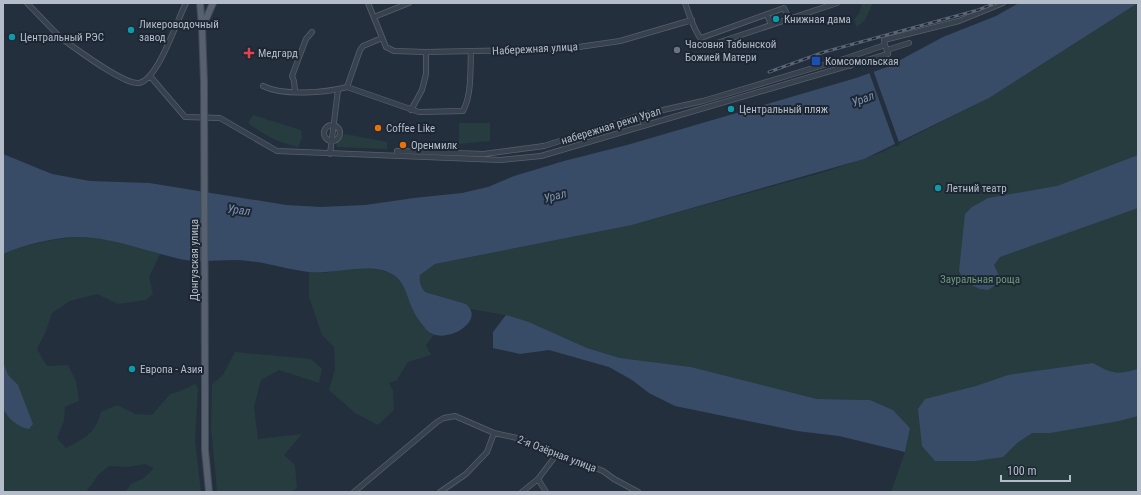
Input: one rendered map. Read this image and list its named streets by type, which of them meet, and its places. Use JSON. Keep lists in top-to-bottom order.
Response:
{
  "streets": {
    "main road": ["Донгузская улица"],
    "street": ["Набережная улица", "набережная реки Урал", "2-я Озёрная улица"]
  },
  "water": ["Урал"],
  "parks": ["Зауральная роща"],
  "places": {
    "other": [
      "Книжная дама",
      "Ликероводочный завод",
      "Центральный РЭС",
      "Часовня Табынской Божией Матери",
      "Центральный пляж",
      "Coffee Like",
      "Оренмилк",
      "Летний театр",
      "Европа - Азия"
    ],
    "health": ["Медгард"],
    "transit": ["Комсомольская"]
  },
  "scale_bar": "100 m"
}
